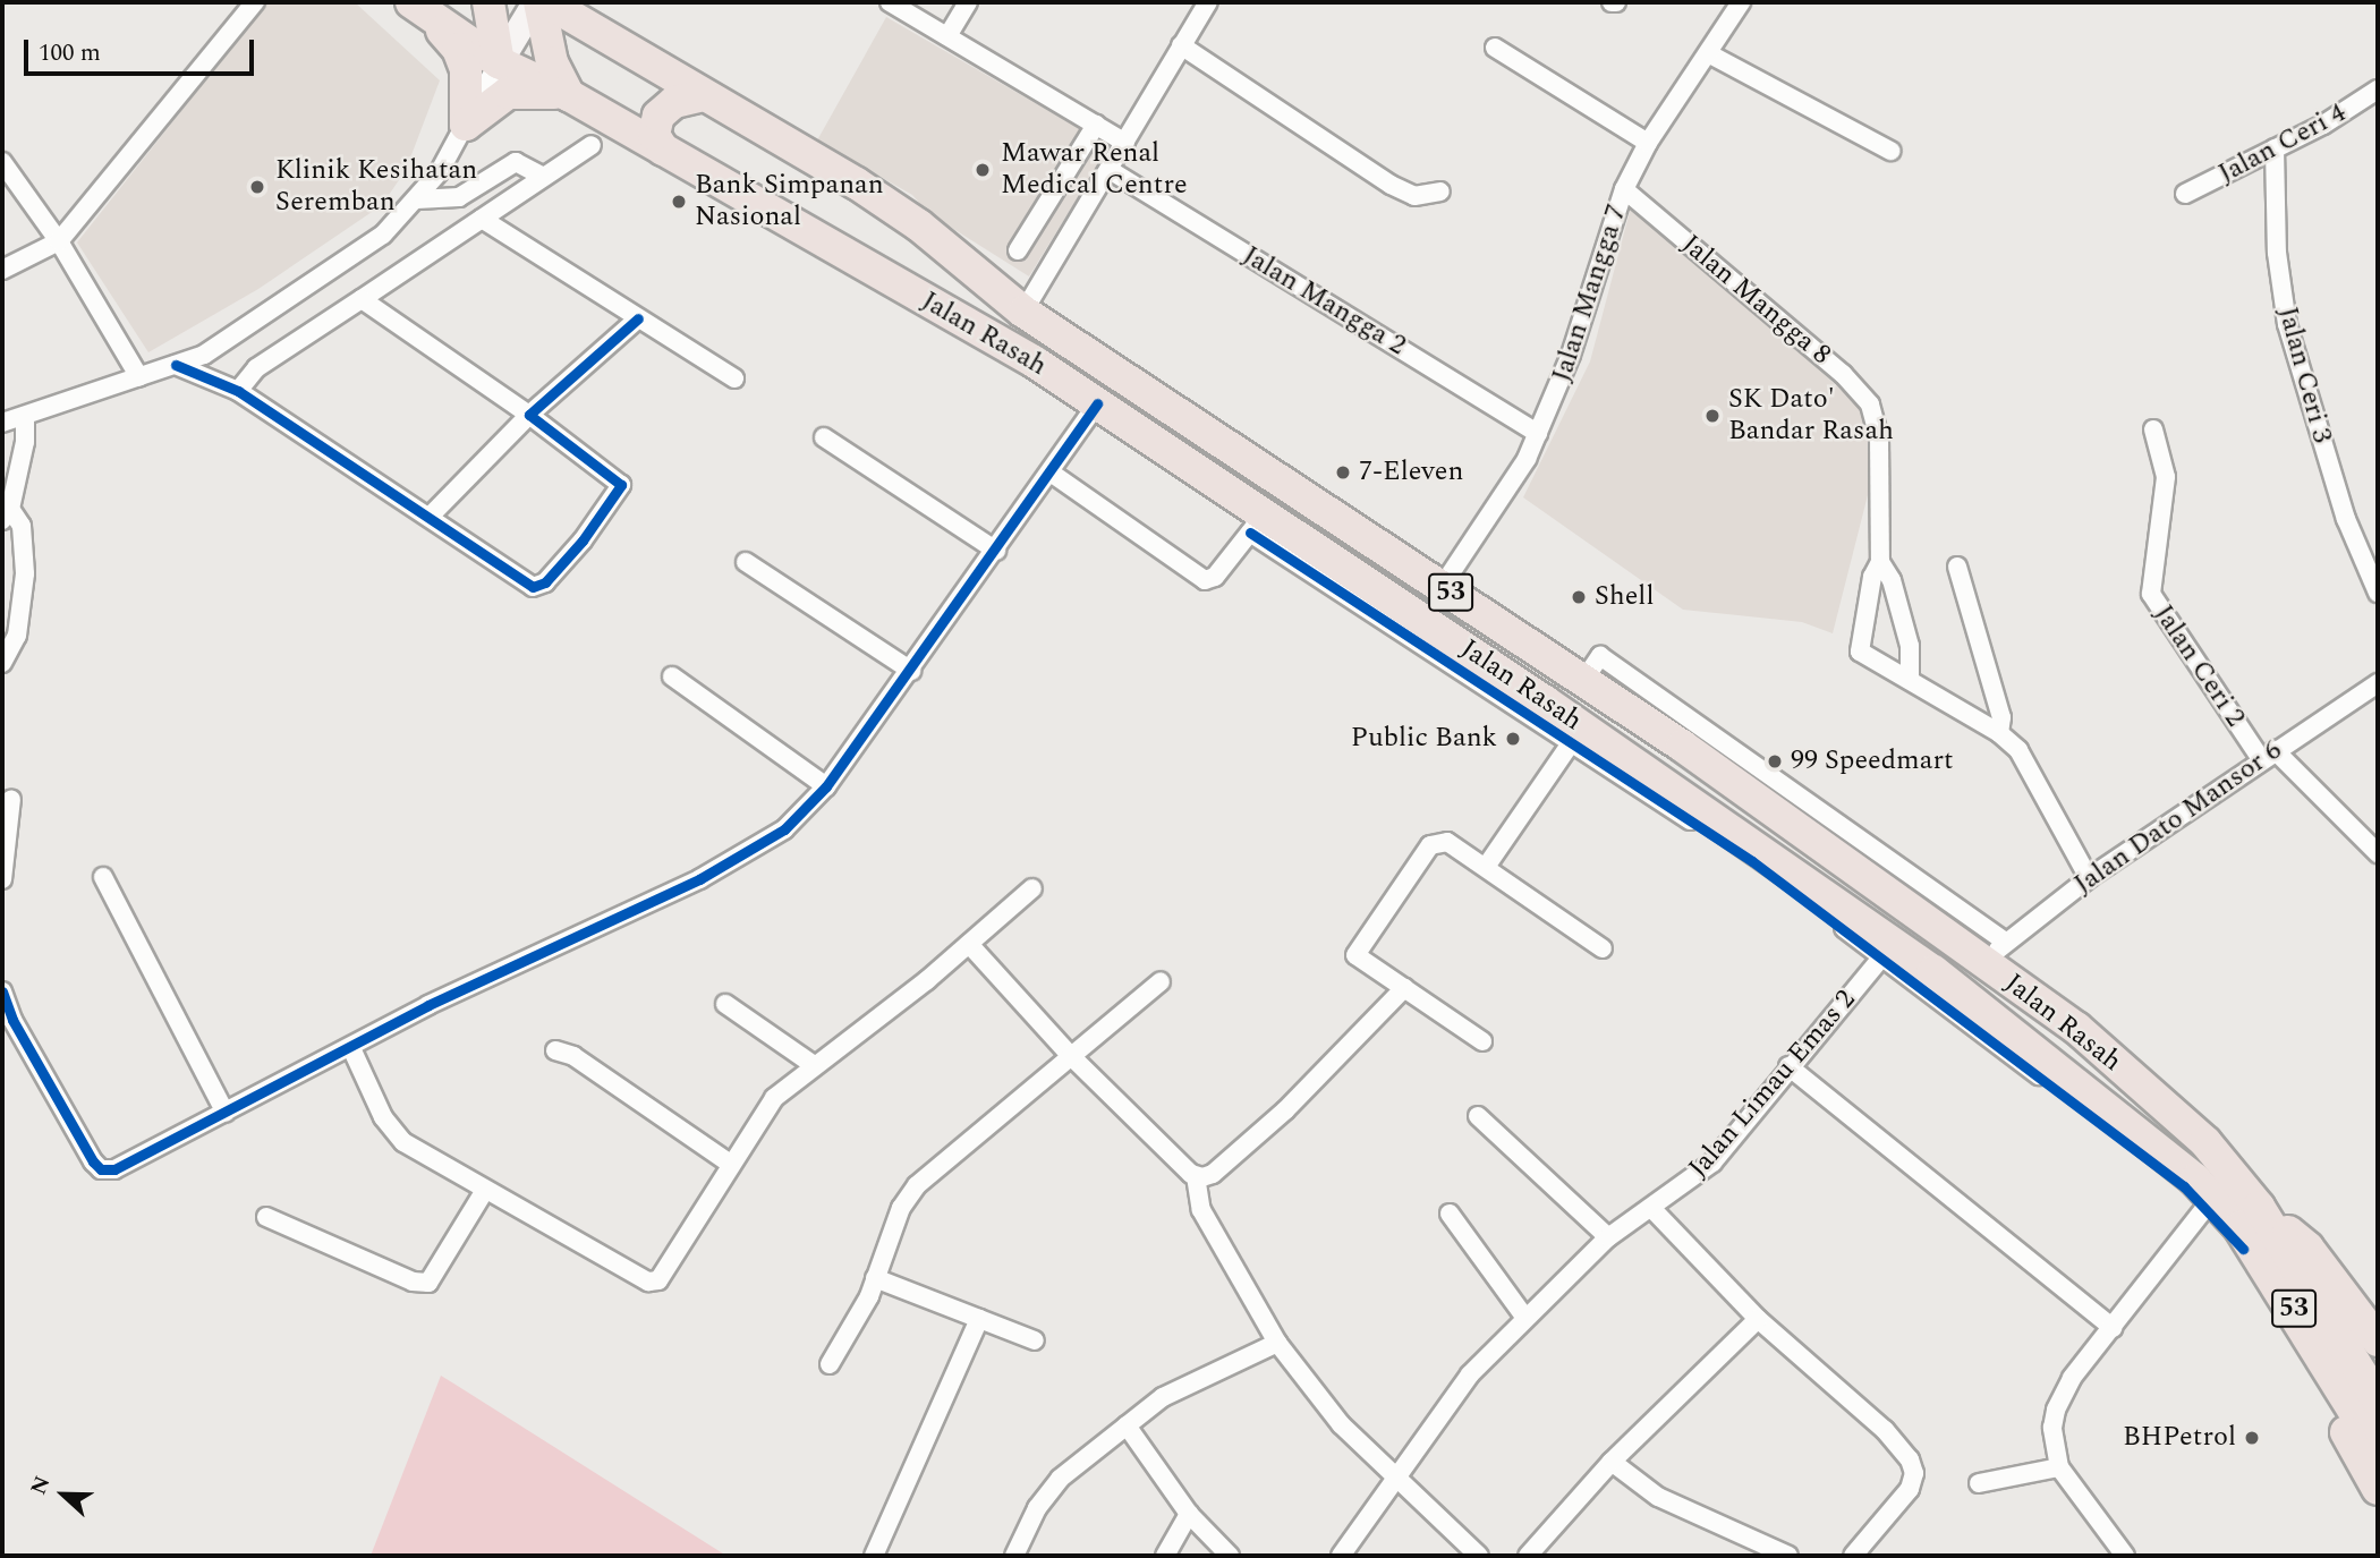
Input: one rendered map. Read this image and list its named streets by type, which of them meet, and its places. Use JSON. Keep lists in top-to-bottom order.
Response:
{
  "streets": {
    "highway": ["Jalan Rasah", "53"],
    "street": [
      "Jalan Ceri 4",
      "Jalan Mangga 7",
      "Jalan Mangga 8",
      "Jalan Mangga 2",
      "Jalan Ceri 3",
      "Jalan Ceri 2",
      "Jalan Dato Mansor 6",
      "Jalan Limau Emas 2"
    ]
  },
  "crossings": [
    ["Jalan Ceri 4", "Jalan Ceri 3"],
    ["Jalan Mangga 7", "Jalan Mangga 8"],
    ["Jalan Mangga 7", "Jalan Mangga 2"],
    ["Jalan Mangga 7", "Jalan Rasah"],
    ["Jalan Rasah", "Jalan Dato Mansor 6"],
    ["Jalan Ceri 2", "Jalan Dato Mansor 6"]
  ],
  "places": [
    "Mawar Renal Medical Centre",
    "Klinik Kesihatan Seremban",
    "Bank Simpanan Nasional",
    "SK Dato' Bandar Rasah",
    "7-Eleven",
    "Shell",
    "Public Bank",
    "99 Speedmart",
    "BHPetrol"
  ],
  "scale_bar": "100 m",
  "north": "left"
}
